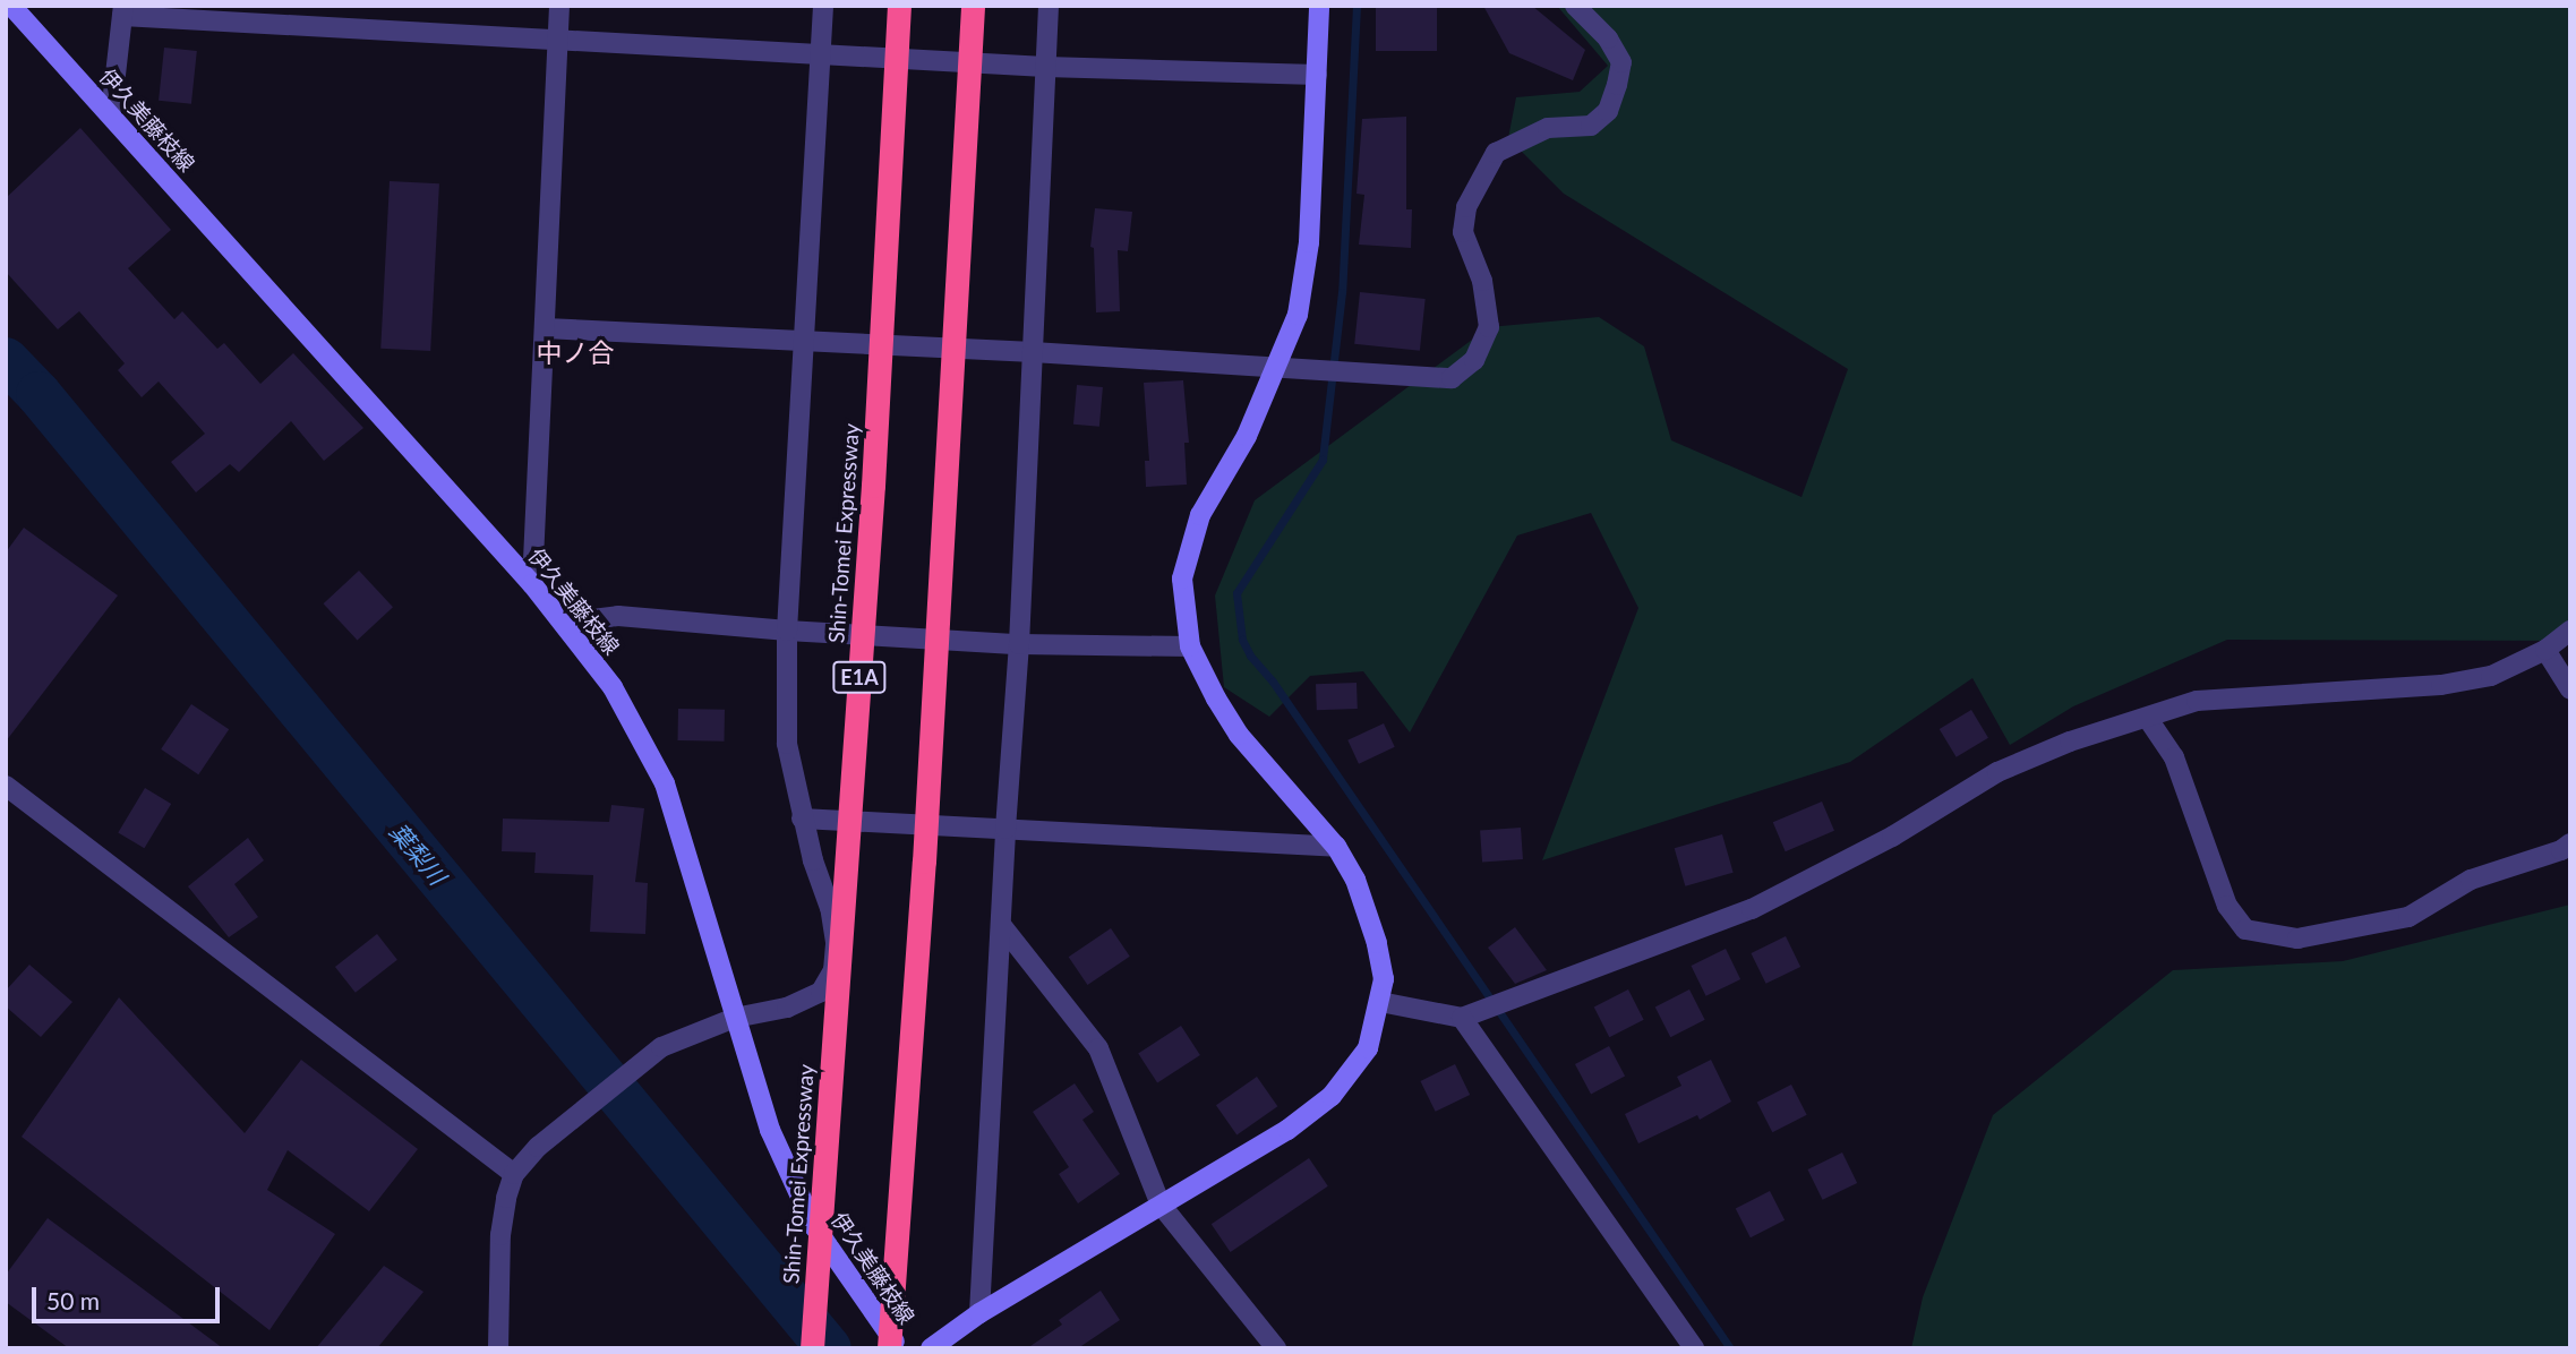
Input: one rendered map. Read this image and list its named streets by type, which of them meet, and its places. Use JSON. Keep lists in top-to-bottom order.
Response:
{
  "streets": {
    "highway": ["Shin-Tomei Expressway", "E1A"],
    "street": ["伊久美藤枝線"]
  },
  "districts": ["中ノ合"],
  "water": ["葉梨川"],
  "scale_bar": "50 m"
}
